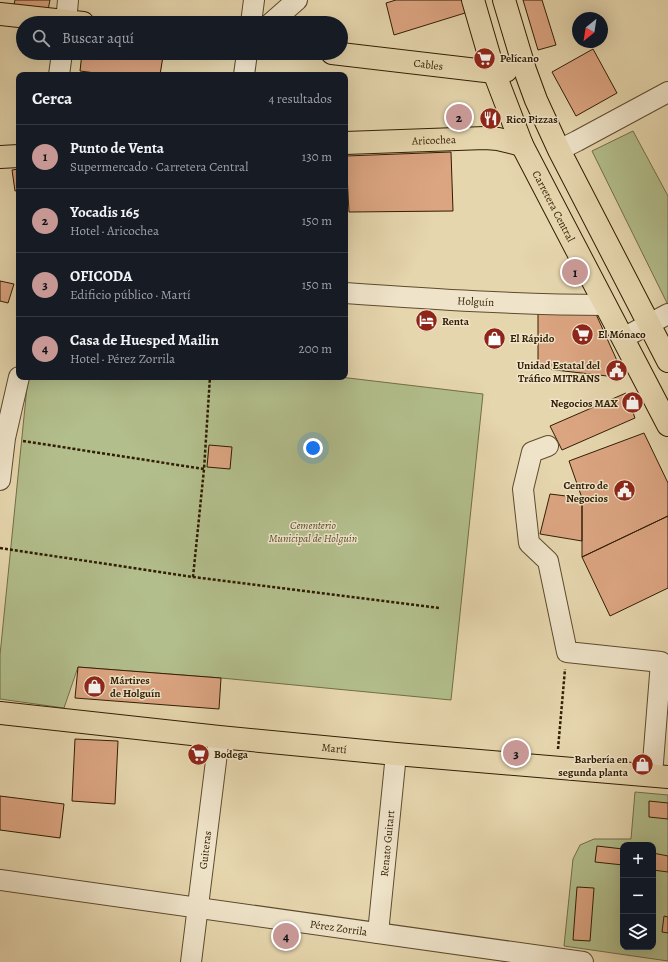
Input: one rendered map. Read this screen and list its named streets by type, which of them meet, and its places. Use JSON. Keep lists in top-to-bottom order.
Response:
{
  "streets": {
    "main road": [
      "Cables",
      "Aricochea",
      "Carretera Central",
      "Martí"
    ],
    "street": [
      "Holguín",
      "Renato Guitart",
      "Guiteras",
      "Pérez Zorrila"
    ]
  },
  "crossings": [
    ["Cables", "Carretera Central"],
    ["Aricochea", "Carretera Central"],
    ["Carretera Central", "Holguín"],
    ["Martí", "Renato Guitart"],
    ["Martí", "Guiteras"],
    ["Renato Guitart", "Pérez Zorrila"],
    ["Guiteras", "Pérez Zorrila"]
  ],
  "parks": ["Cementerio Municipal de Holguín"],
  "places": {
    "supermarket": ["Pelícano", "El Mónaco", "Bodega"],
    "restaurant": ["Rico Pizzas"],
    "hotel": ["Renta"],
    "shop": [
      "El Rápido",
      "Negocios MAX",
      "Mártires de Holguín",
      "Barbería en segunda planta"
    ],
    "public building": ["Unidad Estatal del Tráfico MITRANS", "Centro de Negocios"]
  },
  "north": "bottom left",
  "page": {
    "search": "Buscar aquí",
    "heading": ["Cerca", "4 resultados"],
    "pins": [
      "2",
      "1",
      "3",
      "4"
    ],
    "list": [
      {
        "mark": "1",
        "name": "Punto de Venta",
        "note": "Supermercado · Carretera Central",
        "value": "130 m"
      },
      {
        "mark": "2",
        "name": "Yocadis 165",
        "note": "Hotel · Aricochea",
        "value": "150 m"
      },
      {
        "mark": "3",
        "name": "OFICODA",
        "note": "Edificio público · Martí",
        "value": "150 m"
      },
      {
        "mark": "4",
        "name": "Casa de Huesped Mailin",
        "note": "Hotel · Pérez Zorrila",
        "value": "200 m"
      }
    ],
    "map_buttons": ["+", "−"]
  }
}
